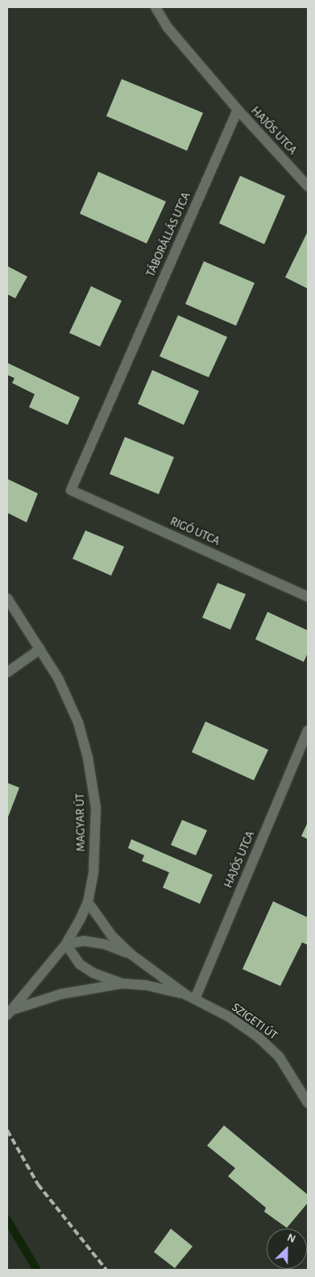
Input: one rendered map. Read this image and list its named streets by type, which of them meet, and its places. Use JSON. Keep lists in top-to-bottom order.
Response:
{
  "streets": {
    "street": [
      "HAJÓS UTCA",
      "TÁBORÁLLÁS UTCA",
      "RIGÓ UTCA",
      "MAGYAR ÚT",
      "SZIGETI ÚT"
    ]
  },
  "crossings": [
    ["HAJÓS UTCA", "TÁBORÁLLÁS UTCA"],
    ["HAJÓS UTCA", "SZIGETI ÚT"],
    ["TÁBORÁLLÁS UTCA", "RIGÓ UTCA"]
  ],
  "north": "top right"
}
